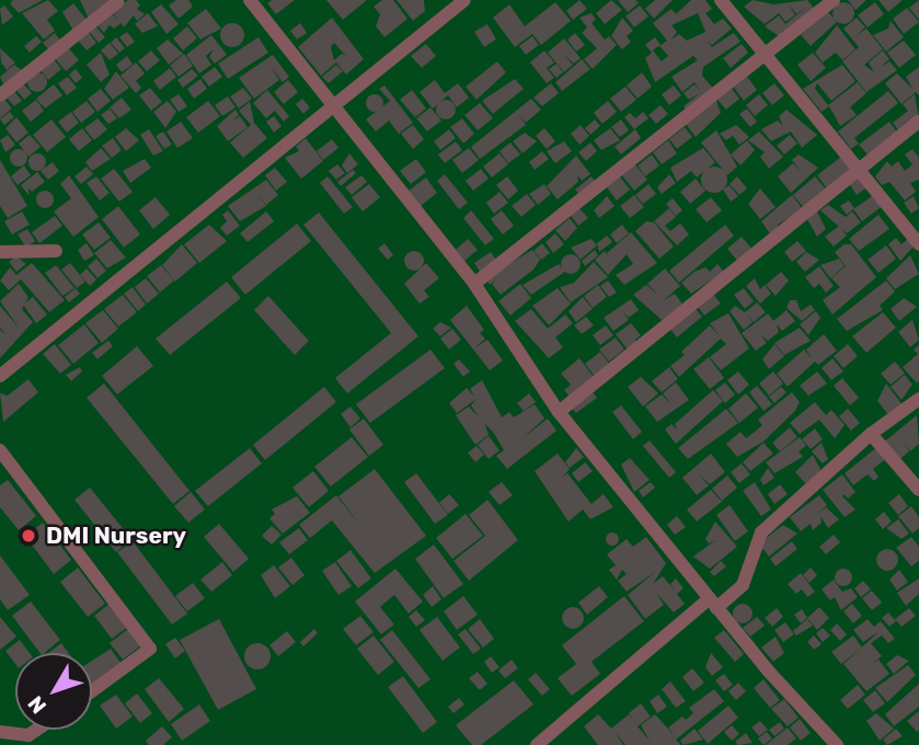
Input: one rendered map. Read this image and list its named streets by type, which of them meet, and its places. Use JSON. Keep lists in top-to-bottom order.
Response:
{
  "places": ["DMI Nursery"],
  "north": "bottom left"
}
